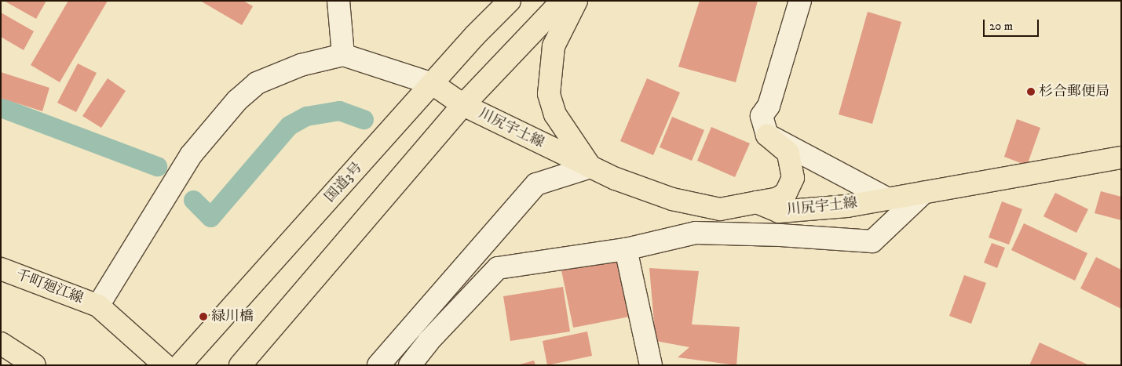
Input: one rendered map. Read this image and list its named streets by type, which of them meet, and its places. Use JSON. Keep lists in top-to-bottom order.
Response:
{
  "streets": {
    "main road": ["川尻宇土線", "国道3号", "千町廻江線"]
  },
  "crossings": [
    ["川尻宇土線", "国道3号"]
  ],
  "places": ["杉合郵便局", "緑川橋"],
  "scale_bar": "20 m"
}
